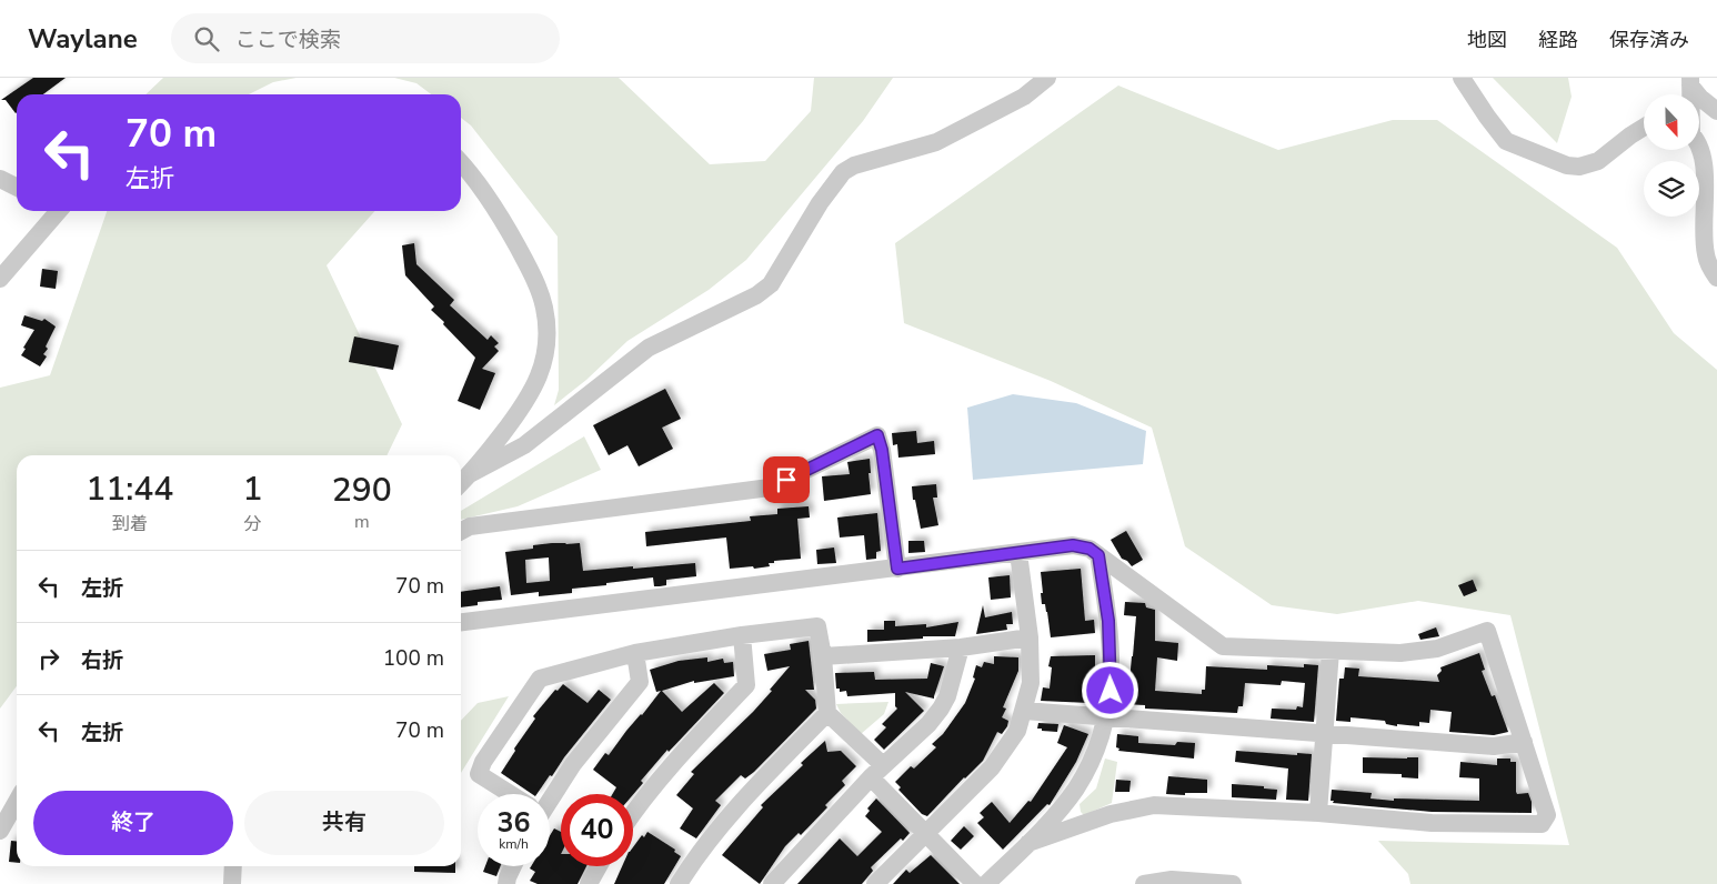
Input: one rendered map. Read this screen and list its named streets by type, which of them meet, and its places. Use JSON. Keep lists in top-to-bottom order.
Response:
{
  "north": "bottom",
  "page": {
    "header": "Waylane",
    "search": "ここで検索",
    "nav": ["地図", "経路", "保存済み"],
    "turn": ["70 m", "左折"],
    "eta": [
      "11:44",
      "到着",
      "1",
      "分",
      "290",
      "m"
    ],
    "list": [
      {
        "name": "左折",
        "value": "70 m"
      },
      {
        "name": "右折",
        "value": "100 m"
      },
      {
        "name": "左折",
        "value": "70 m"
      }
    ],
    "buttons": ["終了", "共有"],
    "speed": "36 km/h",
    "limit": "40"
  }
}
